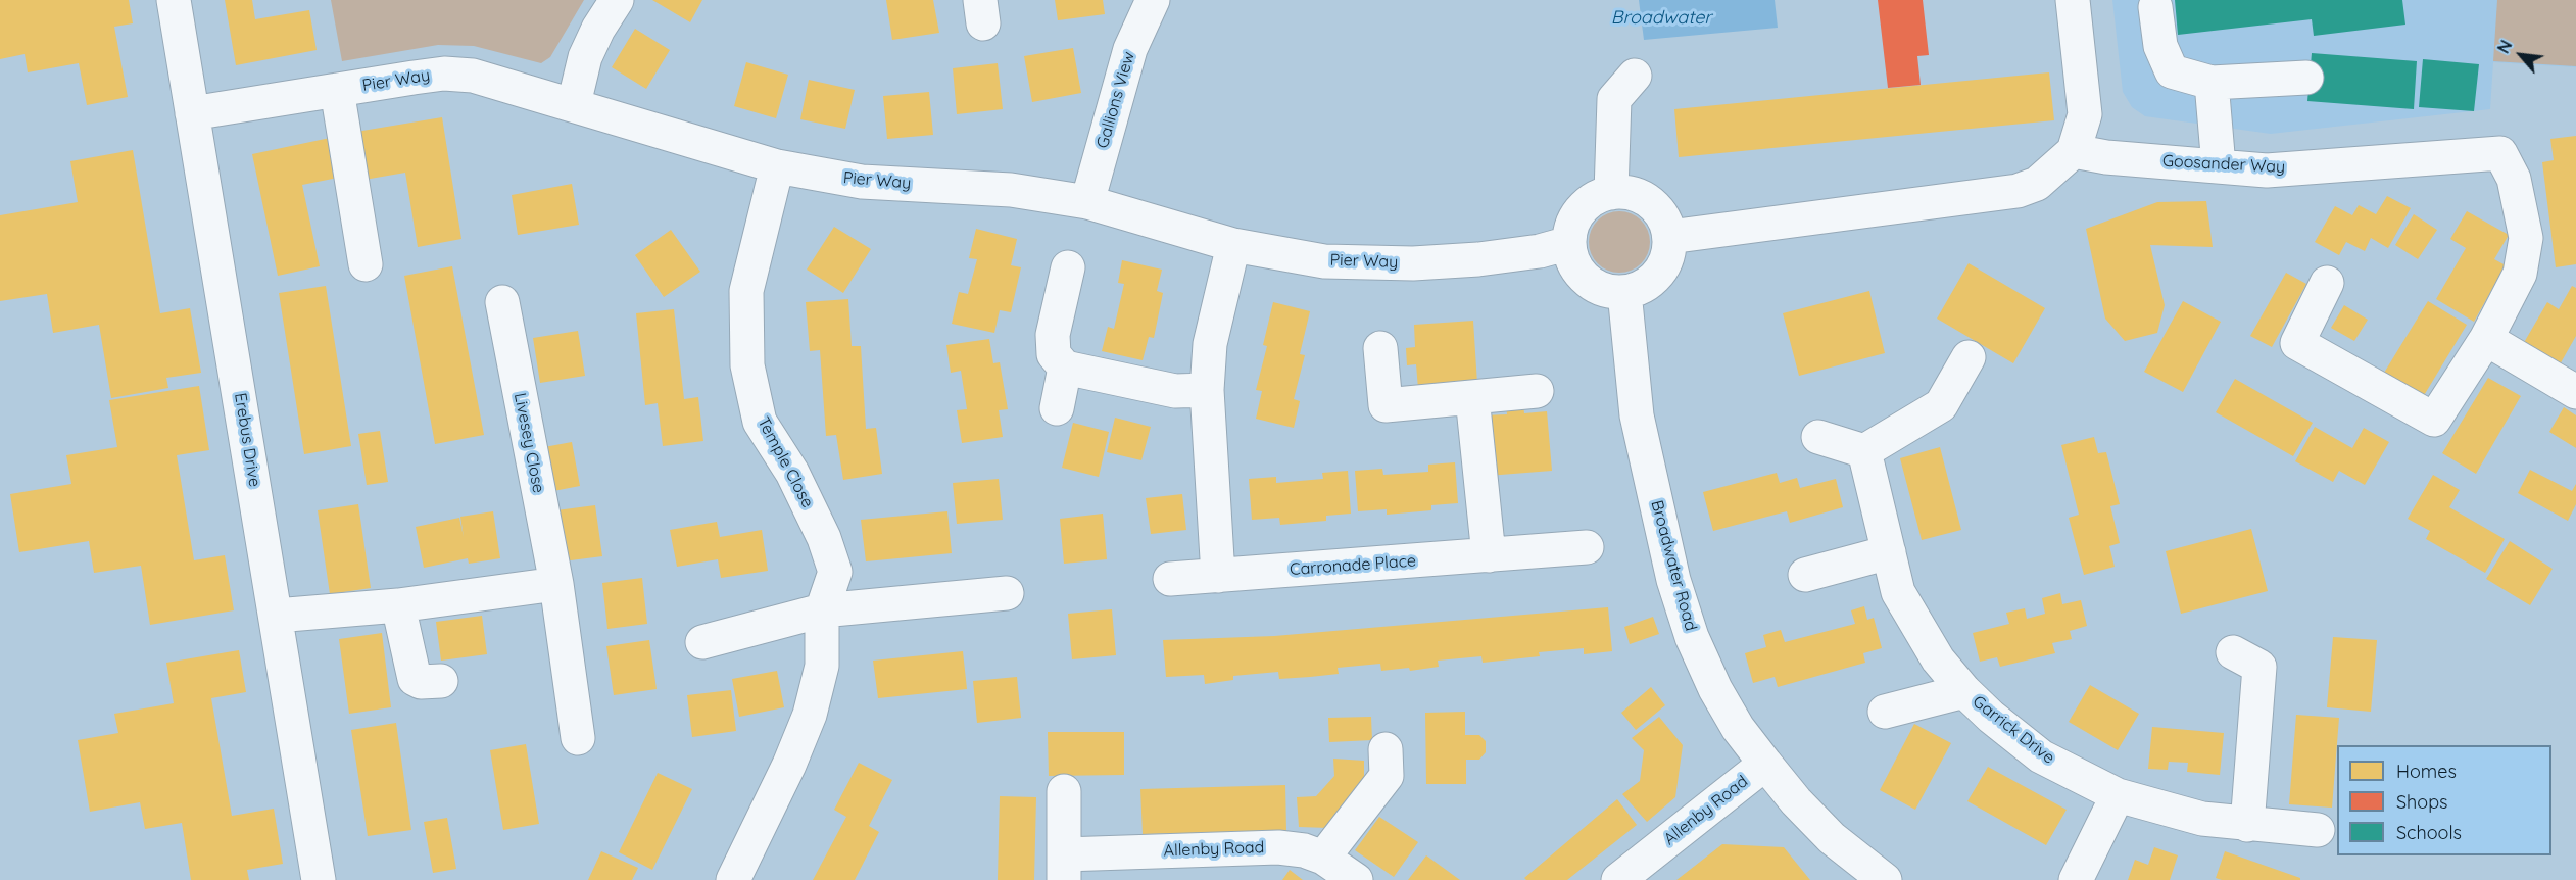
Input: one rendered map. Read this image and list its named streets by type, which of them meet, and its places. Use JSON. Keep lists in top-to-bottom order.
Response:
{
  "streets": {
    "street": [
      "Pier Way",
      "Gallions View",
      "Goosander Way",
      "Erebus Drive",
      "Livesey Close",
      "Temple Close",
      "Carronade Place",
      "Broadwater Road",
      "Garrick Drive",
      "Allenby Road"
    ]
  },
  "crossings": [
    ["Pier Way", "Gallions View"],
    ["Pier Way", "Erebus Drive"],
    ["Pier Way", "Temple Close"],
    ["Pier Way", "Broadwater Road"],
    ["Broadwater Road", "Allenby Road"]
  ],
  "water": ["Broadwater"],
  "legend": ["Homes", "Shops", "Schools"],
  "north": "top left"
}
